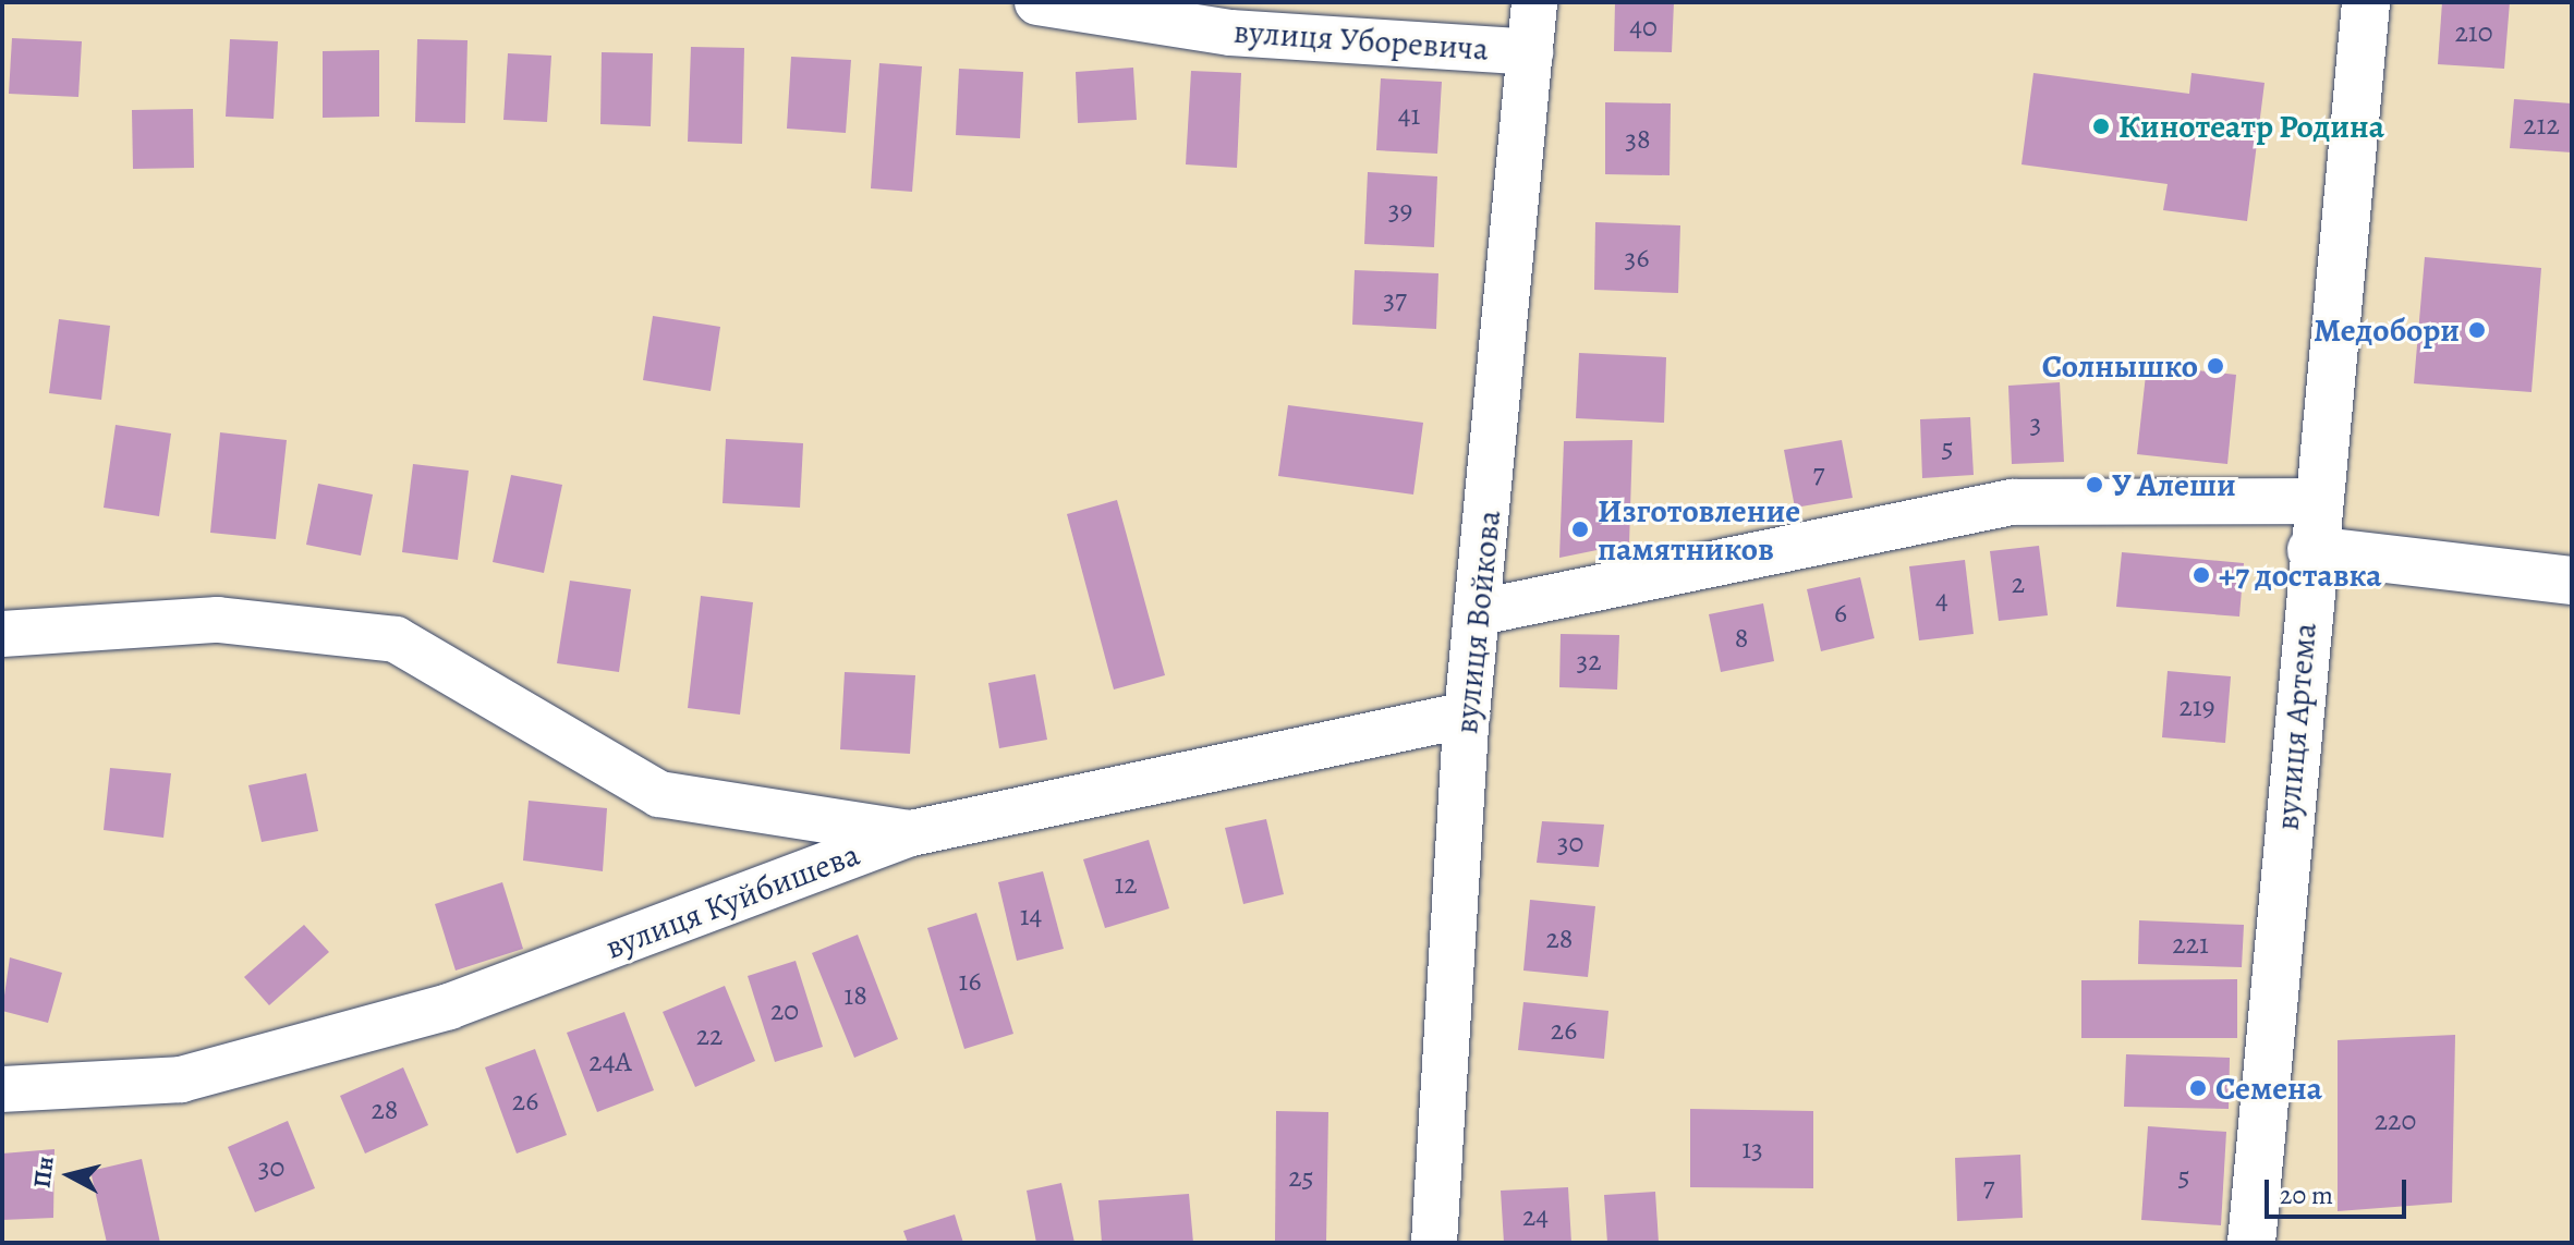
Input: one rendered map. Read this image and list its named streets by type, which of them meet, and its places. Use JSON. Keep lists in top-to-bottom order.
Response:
{
  "streets": {
    "street": [
      "вулиця Уборевича",
      "вулиця Войкова",
      "вулиця Артема",
      "вулиця Куйбишева"
    ]
  },
  "crossings": [
    ["вулиця Уборевича", "вулиця Войкова"],
    ["вулиця Войкова", "вулиця Куйбишева"]
  ],
  "places": [
    "Кинотеатр Родина",
    "Медобори",
    "Солнышко",
    "У Алеши",
    "Изготовление памятников",
    "+7 доставка",
    "Семена"
  ],
  "house_numbers": [
    "40",
    "210",
    "41",
    "212",
    "38",
    "39",
    "36",
    "37",
    "3",
    "5",
    "7",
    "2",
    "4",
    "6",
    "8",
    "32",
    "219",
    "30",
    "12",
    "14",
    "28",
    "221",
    "16",
    "18",
    "20",
    "26",
    "22",
    "24А",
    "26",
    "28",
    "220",
    "13",
    "30",
    "5",
    "25",
    "7",
    "24"
  ],
  "scale_bar": "20 m",
  "north": "left"
}
